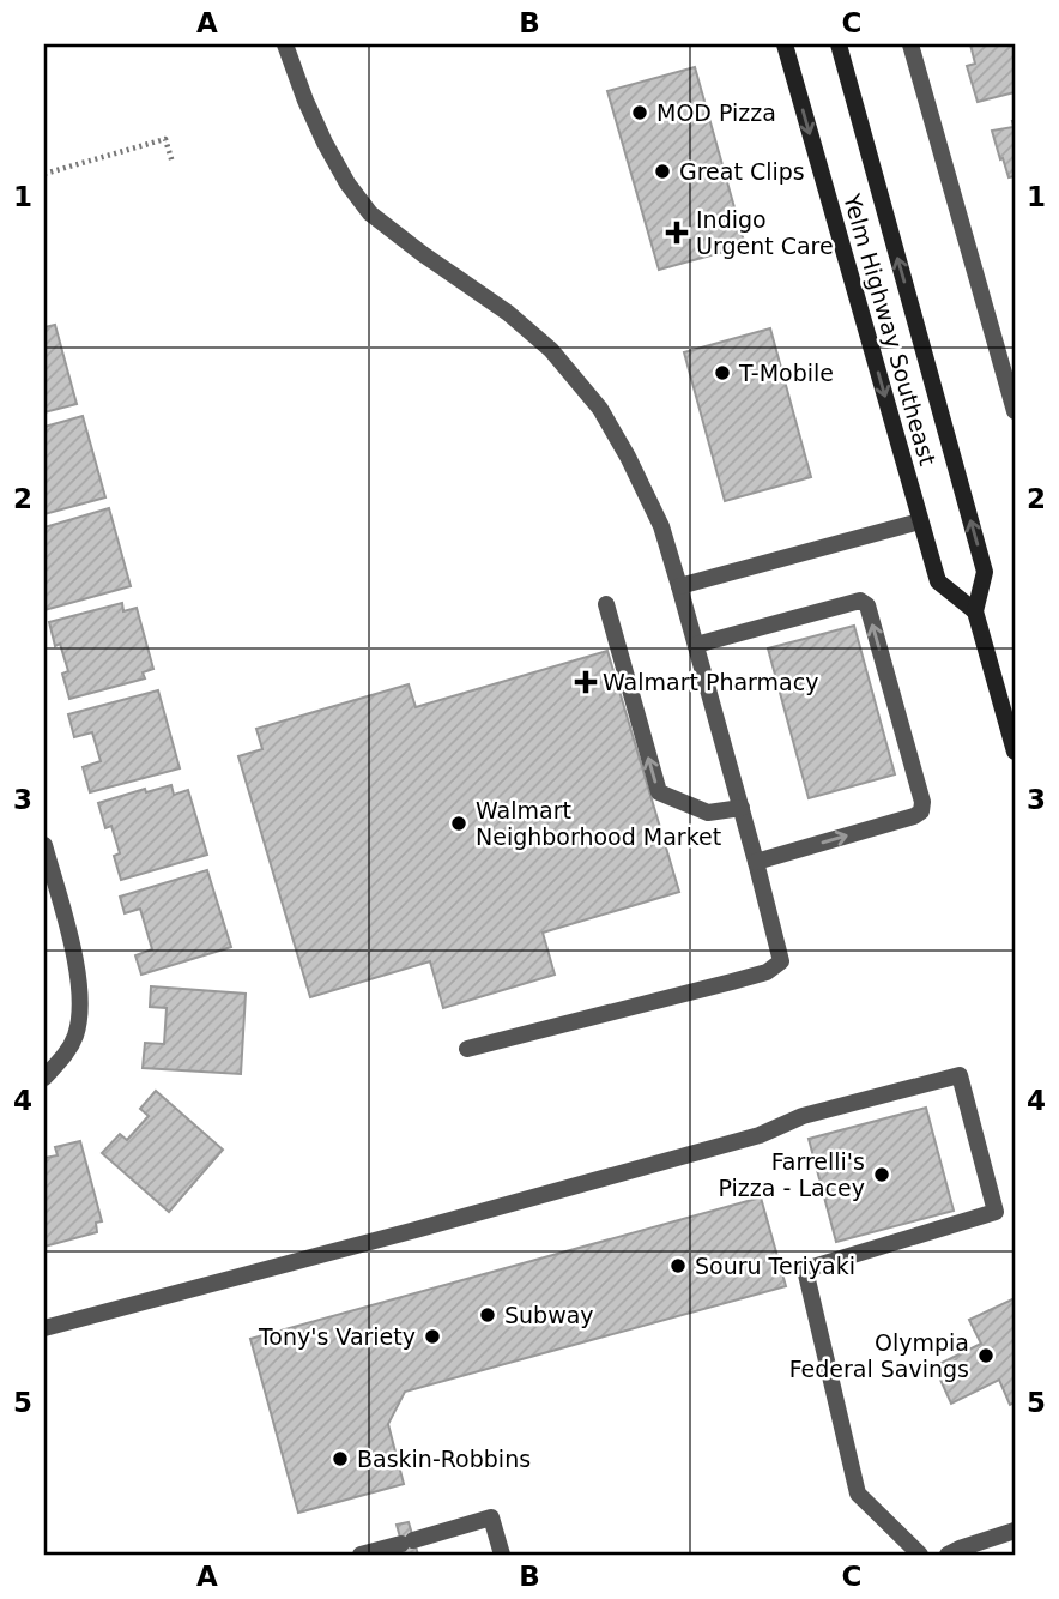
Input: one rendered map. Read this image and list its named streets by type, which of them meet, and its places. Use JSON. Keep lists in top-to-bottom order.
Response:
{
  "streets": {
    "main road": ["Yelm Highway Southeast"]
  },
  "places": {
    "other": [
      "MOD Pizza",
      "Great Clips",
      "T-Mobile",
      "Walmart Neighborhood Market",
      "Farrelli's Pizza - Lacey",
      "Souru Teriyaki",
      "Subway",
      "Tony's Variety",
      "Olympia Federal Savings",
      "Baskin-Robbins"
    ],
    "health": ["Indigo Urgent Care", "Walmart Pharmacy"]
  },
  "grid": {
    "columns": ["A", "B", "C"],
    "rows": [
      "1",
      "2",
      "3",
      "4",
      "5"
    ]
  }
}
